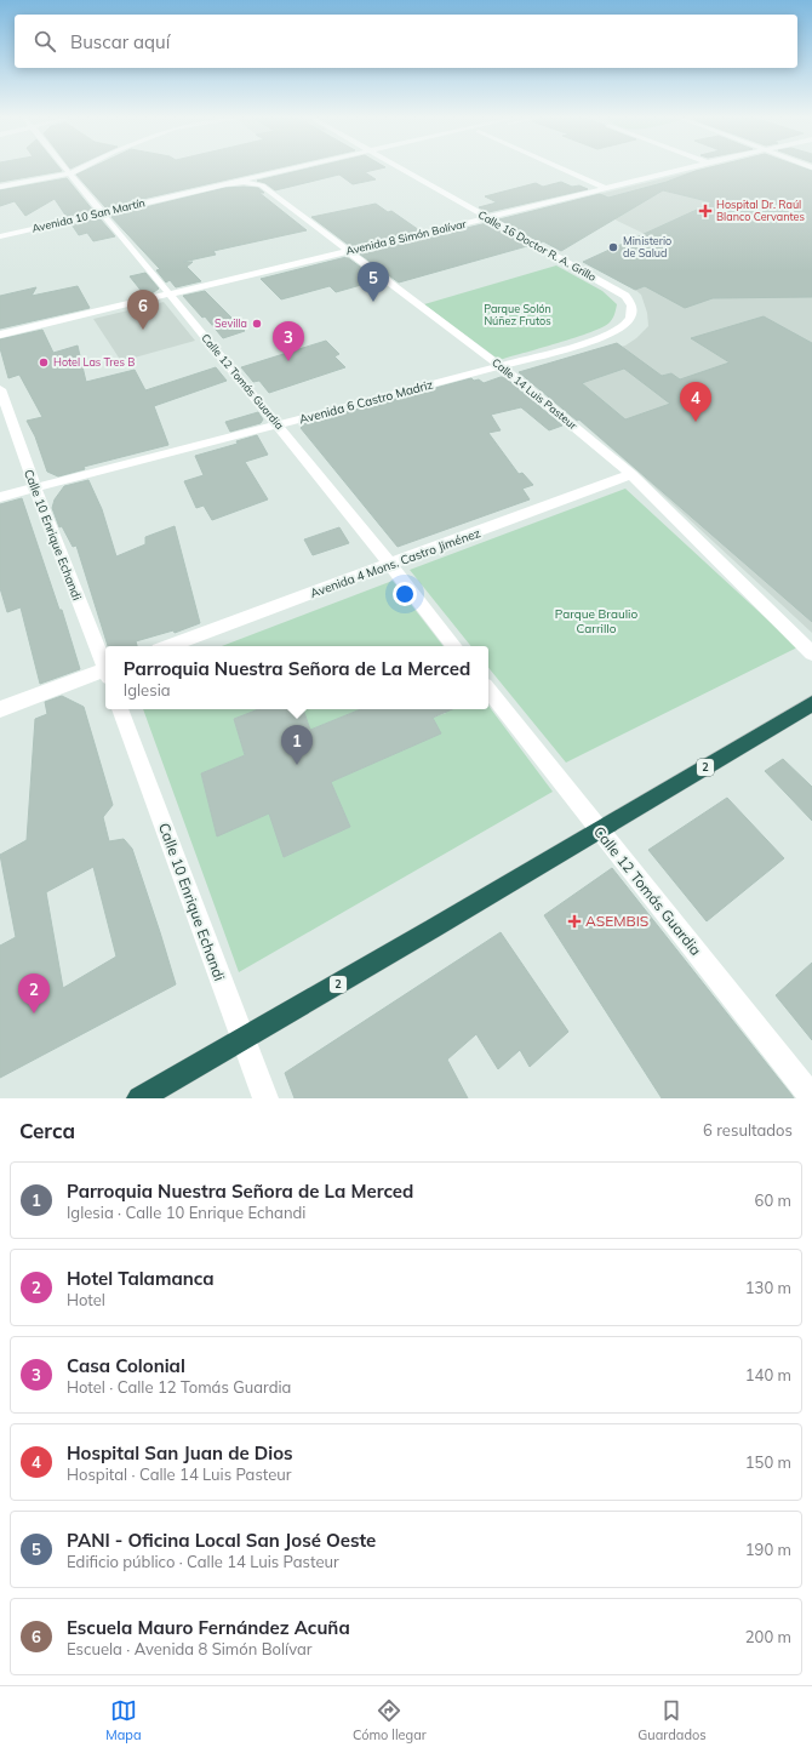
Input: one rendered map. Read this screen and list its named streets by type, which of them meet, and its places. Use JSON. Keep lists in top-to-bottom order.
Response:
{
  "streets": {
    "highway": ["2"],
    "street": [
      "Avenida 10 San Martín",
      "Avenida 8 Simón Bolívar",
      "Calle 16 Doctor R. A. Grillo",
      "Calle 12 Tomás Guardia",
      "Calle 14 Luis Pasteur",
      "Avenida 6 Castro Madriz",
      "Calle 10 Enrique Echandi",
      "Avenida 4 Mons. Castro Jiménez"
    ]
  },
  "crossings": [
    ["Avenida 10 San Martín", "Calle 12 Tomás Guardia"],
    ["Avenida 10 San Martín", "Calle 14 Luis Pasteur"],
    ["Avenida 8 Simón Bolívar", "Calle 16 Doctor R. A. Grillo"],
    ["Avenida 8 Simón Bolívar", "Calle 12 Tomás Guardia"],
    ["Avenida 8 Simón Bolívar", "Calle 14 Luis Pasteur"],
    ["Calle 16 Doctor R. A. Grillo", "Avenida 6 Castro Madriz"],
    ["Calle 12 Tomás Guardia", "Avenida 6 Castro Madriz"],
    ["Calle 12 Tomás Guardia", "Avenida 4 Mons. Castro Jiménez"],
    ["Calle 12 Tomás Guardia", "2"],
    ["Calle 14 Luis Pasteur", "Avenida 6 Castro Madriz"],
    ["Calle 14 Luis Pasteur", "Avenida 4 Mons. Castro Jiménez"],
    ["Avenida 6 Castro Madriz", "Calle 10 Enrique Echandi"],
    ["Calle 10 Enrique Echandi", "2"]
  ],
  "parks": ["Parque Solón Núñez Frutos", "Parque Braulio Carrillo"],
  "places": {
    "health": ["Hospital Dr. Raúl Blanco Cervantes", "ASEMBIS"],
    "other": ["Ministerio de Salud", "Sevilla", "Hotel Las Tres B"]
  },
  "page": {
    "search": "Buscar aquí",
    "pins": [
      "5",
      "6",
      "3",
      "4",
      "1",
      "2"
    ],
    "popup": ["Parroquia Nuestra Señora de La Merced", "Iglesia"],
    "heading": ["Cerca", "6 resultados"],
    "list": [
      {
        "mark": "1",
        "name": "Parroquia Nuestra Señora de La Merced",
        "note": "Iglesia · Calle 10 Enrique Echandi",
        "value": "60 m"
      },
      {
        "mark": "2",
        "name": "Hotel Talamanca",
        "note": "Hotel",
        "value": "130 m"
      },
      {
        "mark": "3",
        "name": "Casa Colonial",
        "note": "Hotel · Calle 12 Tomás Guardia",
        "value": "140 m"
      },
      {
        "mark": "4",
        "name": "Hospital San Juan de Dios",
        "note": "Hospital · Calle 14 Luis Pasteur",
        "value": "150 m"
      },
      {
        "mark": "5",
        "name": "PANI - Oficina Local San José Oeste",
        "note": "Edificio público · Calle 14 Luis Pasteur",
        "value": "190 m"
      },
      {
        "mark": "6",
        "name": "Escuela Mauro Fernández Acuña",
        "note": "Escuela · Avenida 8 Simón Bolívar",
        "value": "200 m"
      }
    ],
    "nav": ["Mapa", "Cómo llegar", "Guardados"]
  }
}
